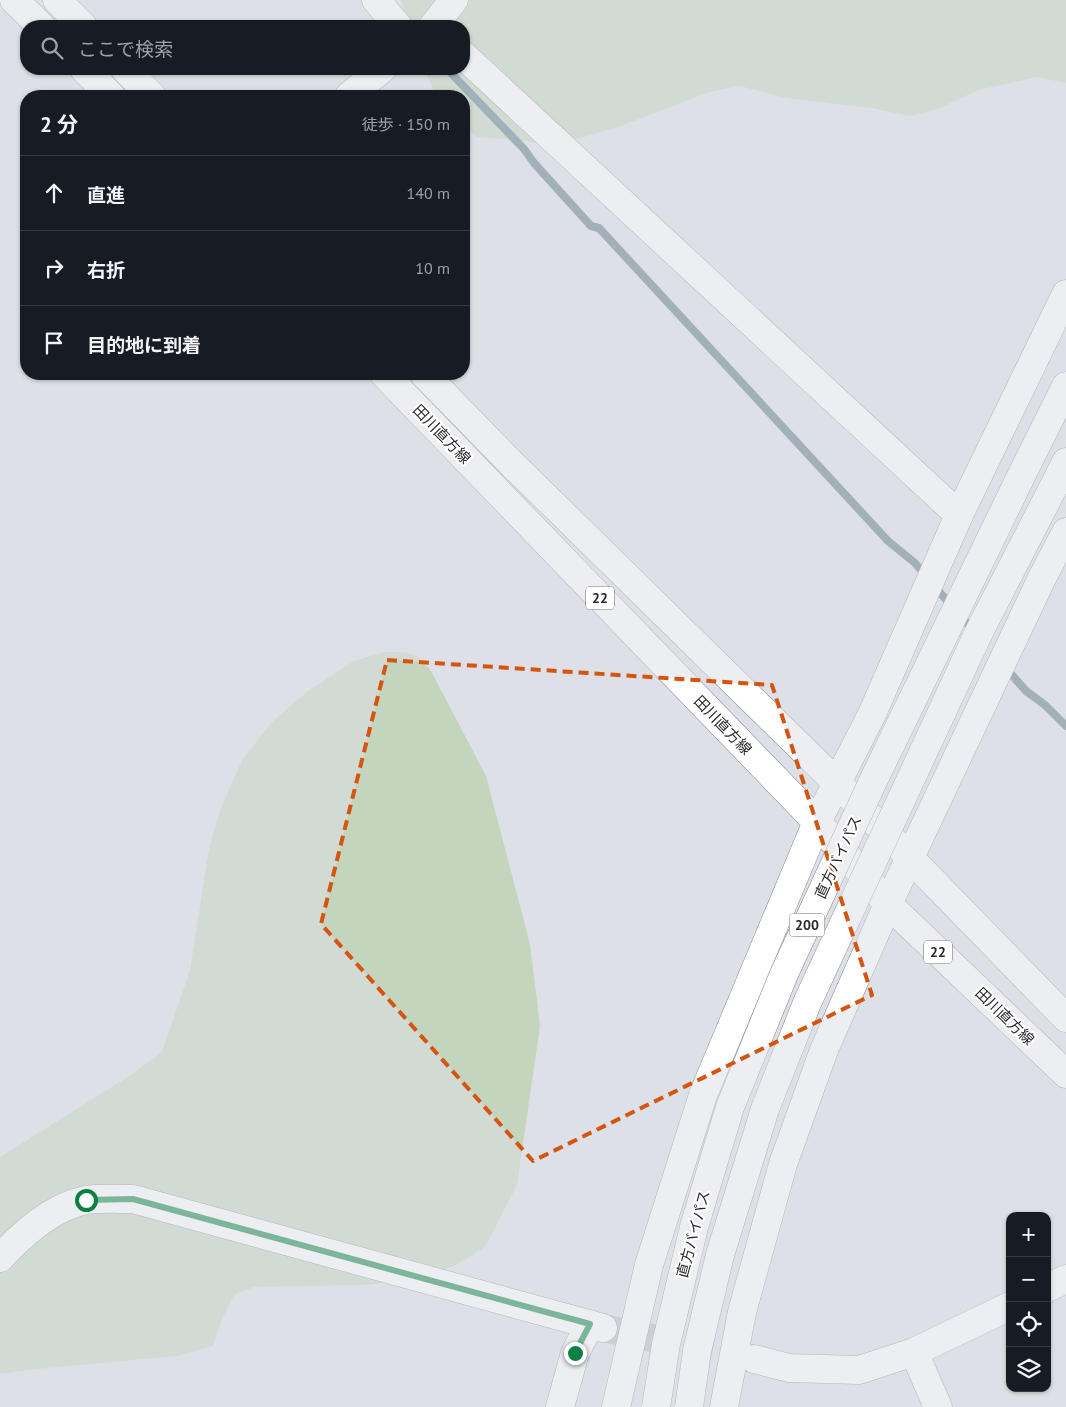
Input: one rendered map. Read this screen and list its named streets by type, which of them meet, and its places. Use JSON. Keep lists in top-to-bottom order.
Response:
{
  "streets": {
    "main road": [
      "田川直方線",
      "22",
      "直方バイパス",
      "200"
    ]
  },
  "page": {
    "search": "ここで検索",
    "heading": ["2 分", "徒歩 · 150 m"],
    "list": [
      ["直進", "140 m"],
      ["右折", "10 m"],
      "目的地に到着"
    ],
    "map_buttons": ["+", "−"]
  }
}
